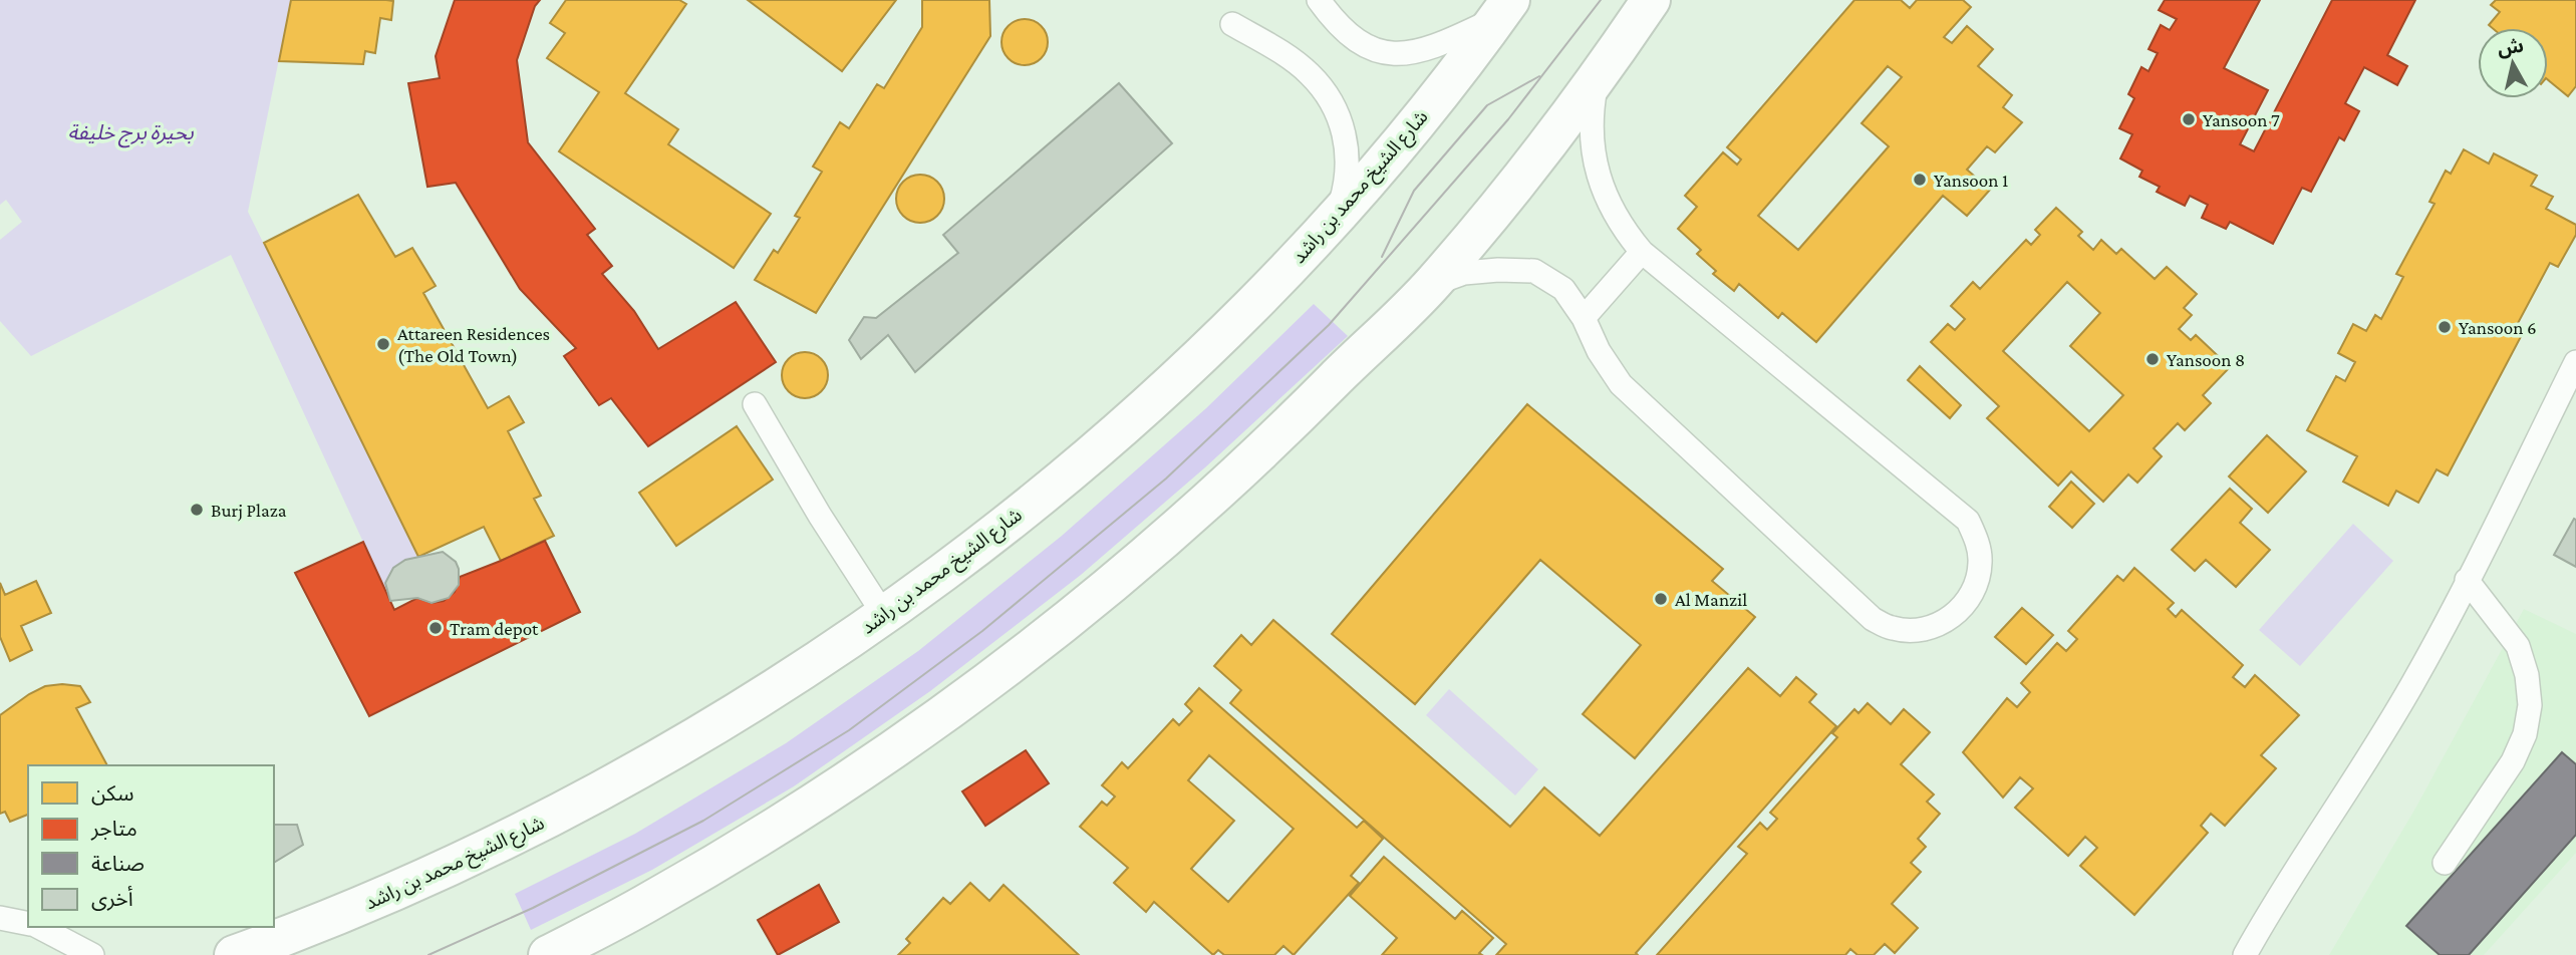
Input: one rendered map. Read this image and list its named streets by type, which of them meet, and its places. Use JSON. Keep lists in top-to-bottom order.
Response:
{
  "streets": {
    "main road": ["شارع الشيخ محمد بن راشد"]
  },
  "water": ["بحيرة برج خليفة"],
  "places": [
    "Yansoon 7",
    "Yansoon 1",
    "Yansoon 6",
    "Attareen Residences (The Old Town)",
    "Yansoon 8",
    "Burj Plaza",
    "Al Manzil",
    "Tram depot"
  ],
  "legend": [
    "سكن",
    "متاجر",
    "صناعة",
    "أخرى"
  ],
  "north": "top"
}
